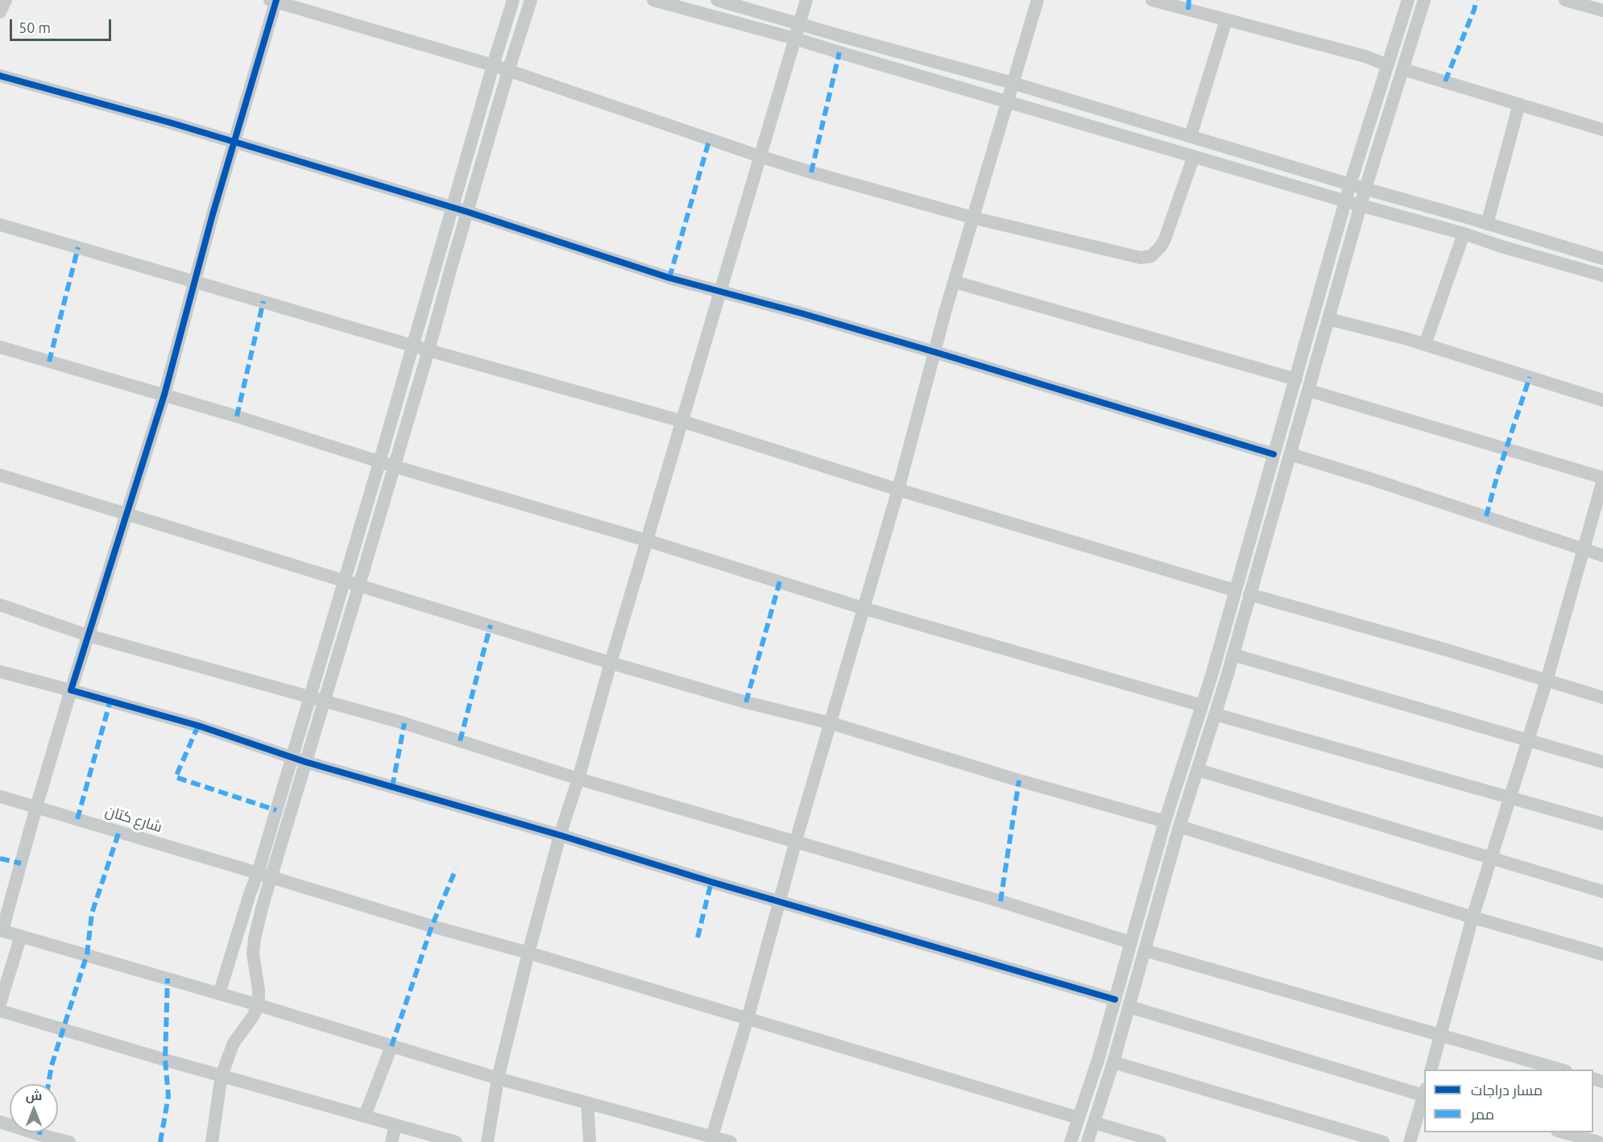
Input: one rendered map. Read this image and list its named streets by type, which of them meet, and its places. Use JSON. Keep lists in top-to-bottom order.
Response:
{
  "streets": {
    "street": ["شارع كتان"]
  },
  "legend": ["مسار دراجات", "ممر"],
  "scale_bar": "50 m",
  "north": "top"
}
